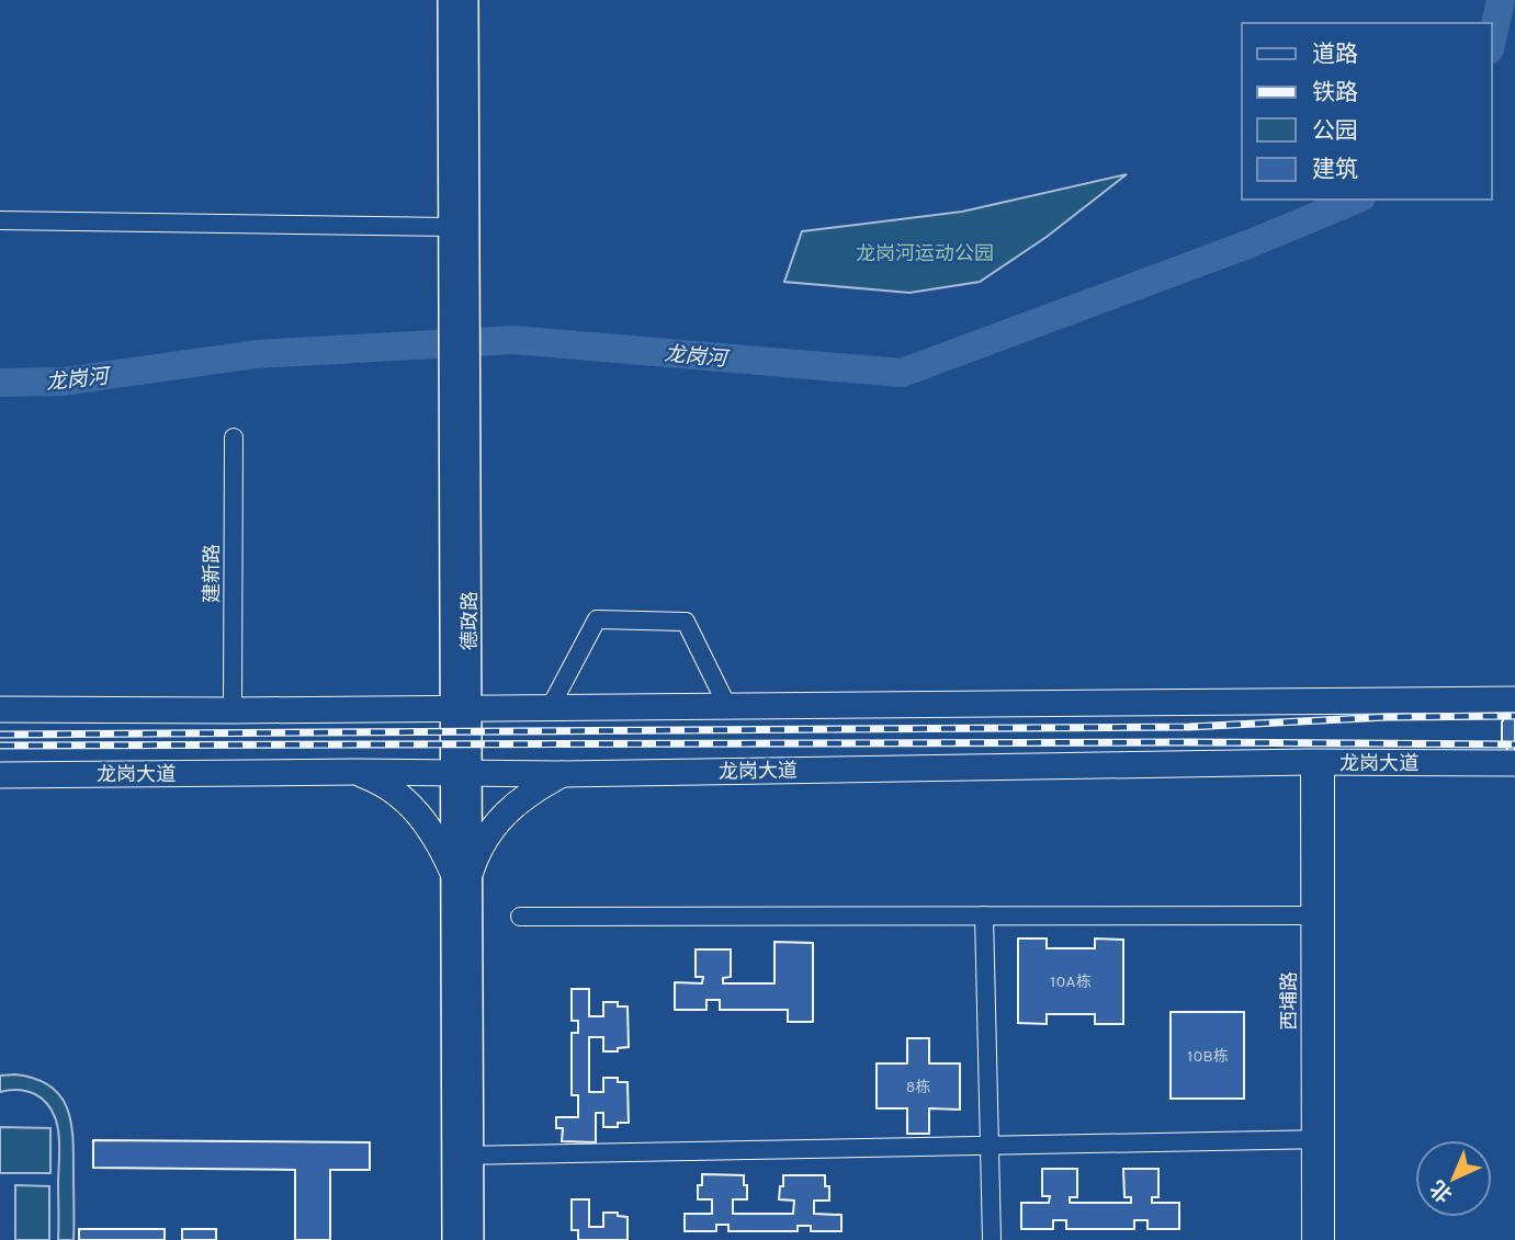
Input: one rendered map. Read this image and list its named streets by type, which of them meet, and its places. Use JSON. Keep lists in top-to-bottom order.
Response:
{
  "streets": {
    "highway": ["龙岗大道"],
    "main road": ["德政路"],
    "street": ["建新路", "西埔路"]
  },
  "crossings": [
    ["德政路", "龙岗大道"],
    ["龙岗大道", "西埔路"]
  ],
  "water": ["龙岗河"],
  "parks": ["龙岗河运动公园"],
  "house_numbers": ["10A栋", "10B栋", "8栋"],
  "legend": [
    "道路",
    "铁路",
    "公园",
    "建筑"
  ],
  "north": "bottom left"
}
